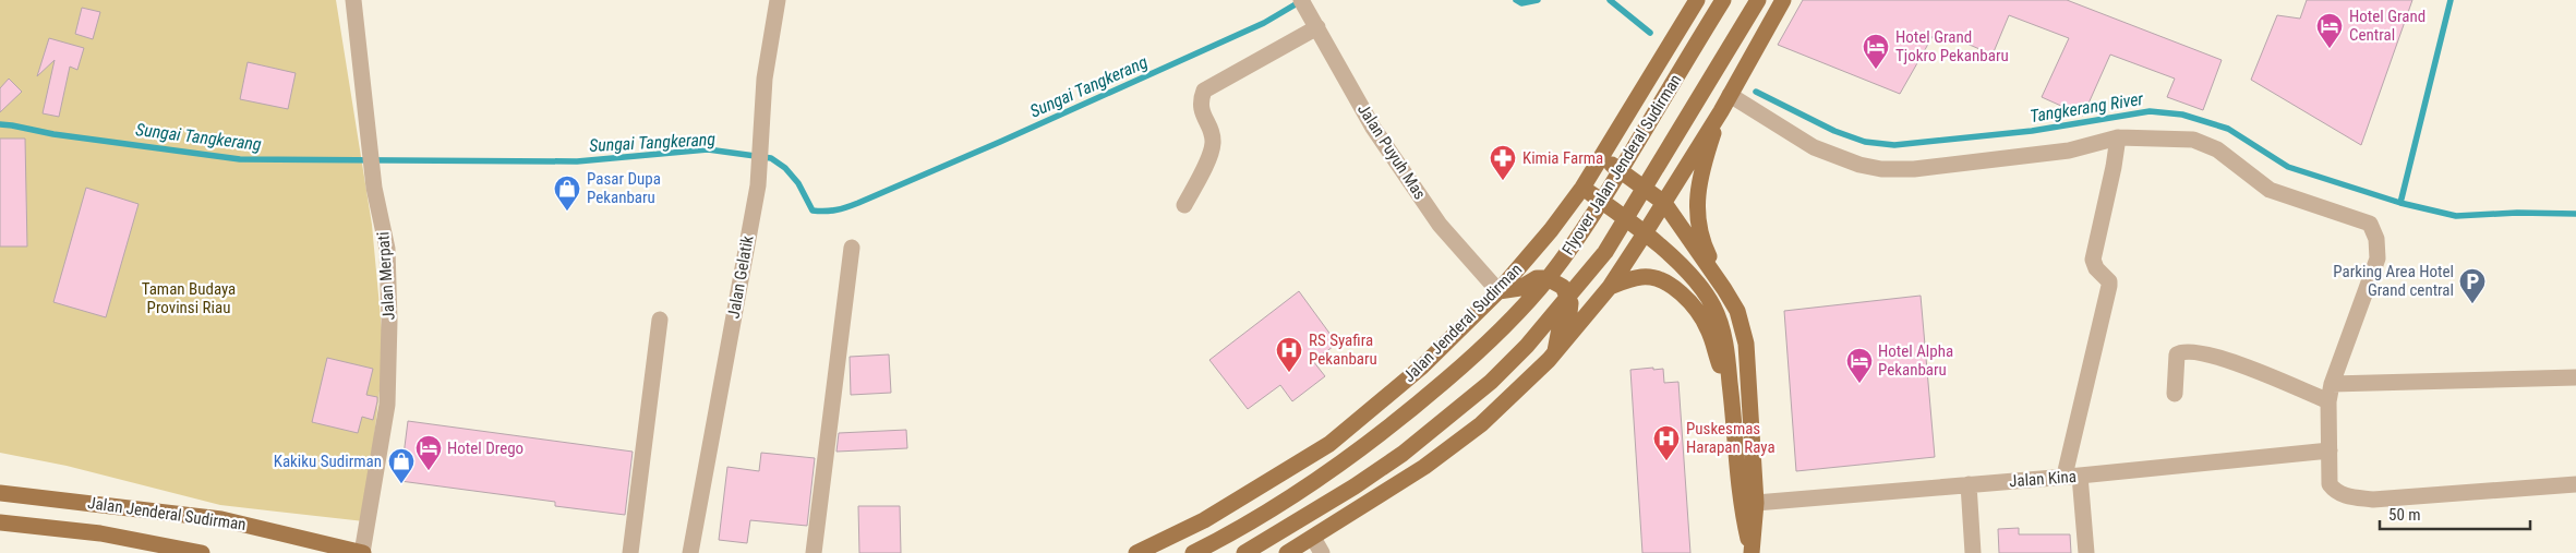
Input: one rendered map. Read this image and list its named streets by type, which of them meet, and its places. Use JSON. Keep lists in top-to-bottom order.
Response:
{
  "streets": {
    "main road": ["Flyover Jalan Jenderal Sudirman", "Jalan Jenderal Sudirman"],
    "street": [
      "Jalan Puyuh Mas",
      "Jalan Merpati",
      "Jalan Gelatik",
      "Jalan Kina"
    ]
  },
  "crossings": [
    ["Jalan Puyuh Mas", "Jalan Jenderal Sudirman"],
    ["Jalan Merpati", "Jalan Jenderal Sudirman"]
  ],
  "water": ["Sungai Tangkerang", "Tangkerang River"],
  "parks": ["Taman Budaya Provinsi Riau"],
  "places": {
    "hotel": [
      "Hotel Grand Central",
      "Hotel Grand Tjokro Pekanbaru",
      "Hotel Alpha Pekanbaru",
      "Hotel Drego"
    ],
    "pharmacy": ["Kimia Farma"],
    "shop": ["Pasar Dupa Pekanbaru", "Kakiku Sudirman"],
    "parking": ["Parking Area Hotel Grand central"],
    "hospital": ["RS Syafira Pekanbaru", "Puskesmas Harapan Raya"]
  },
  "scale_bar": "50 m"
}
